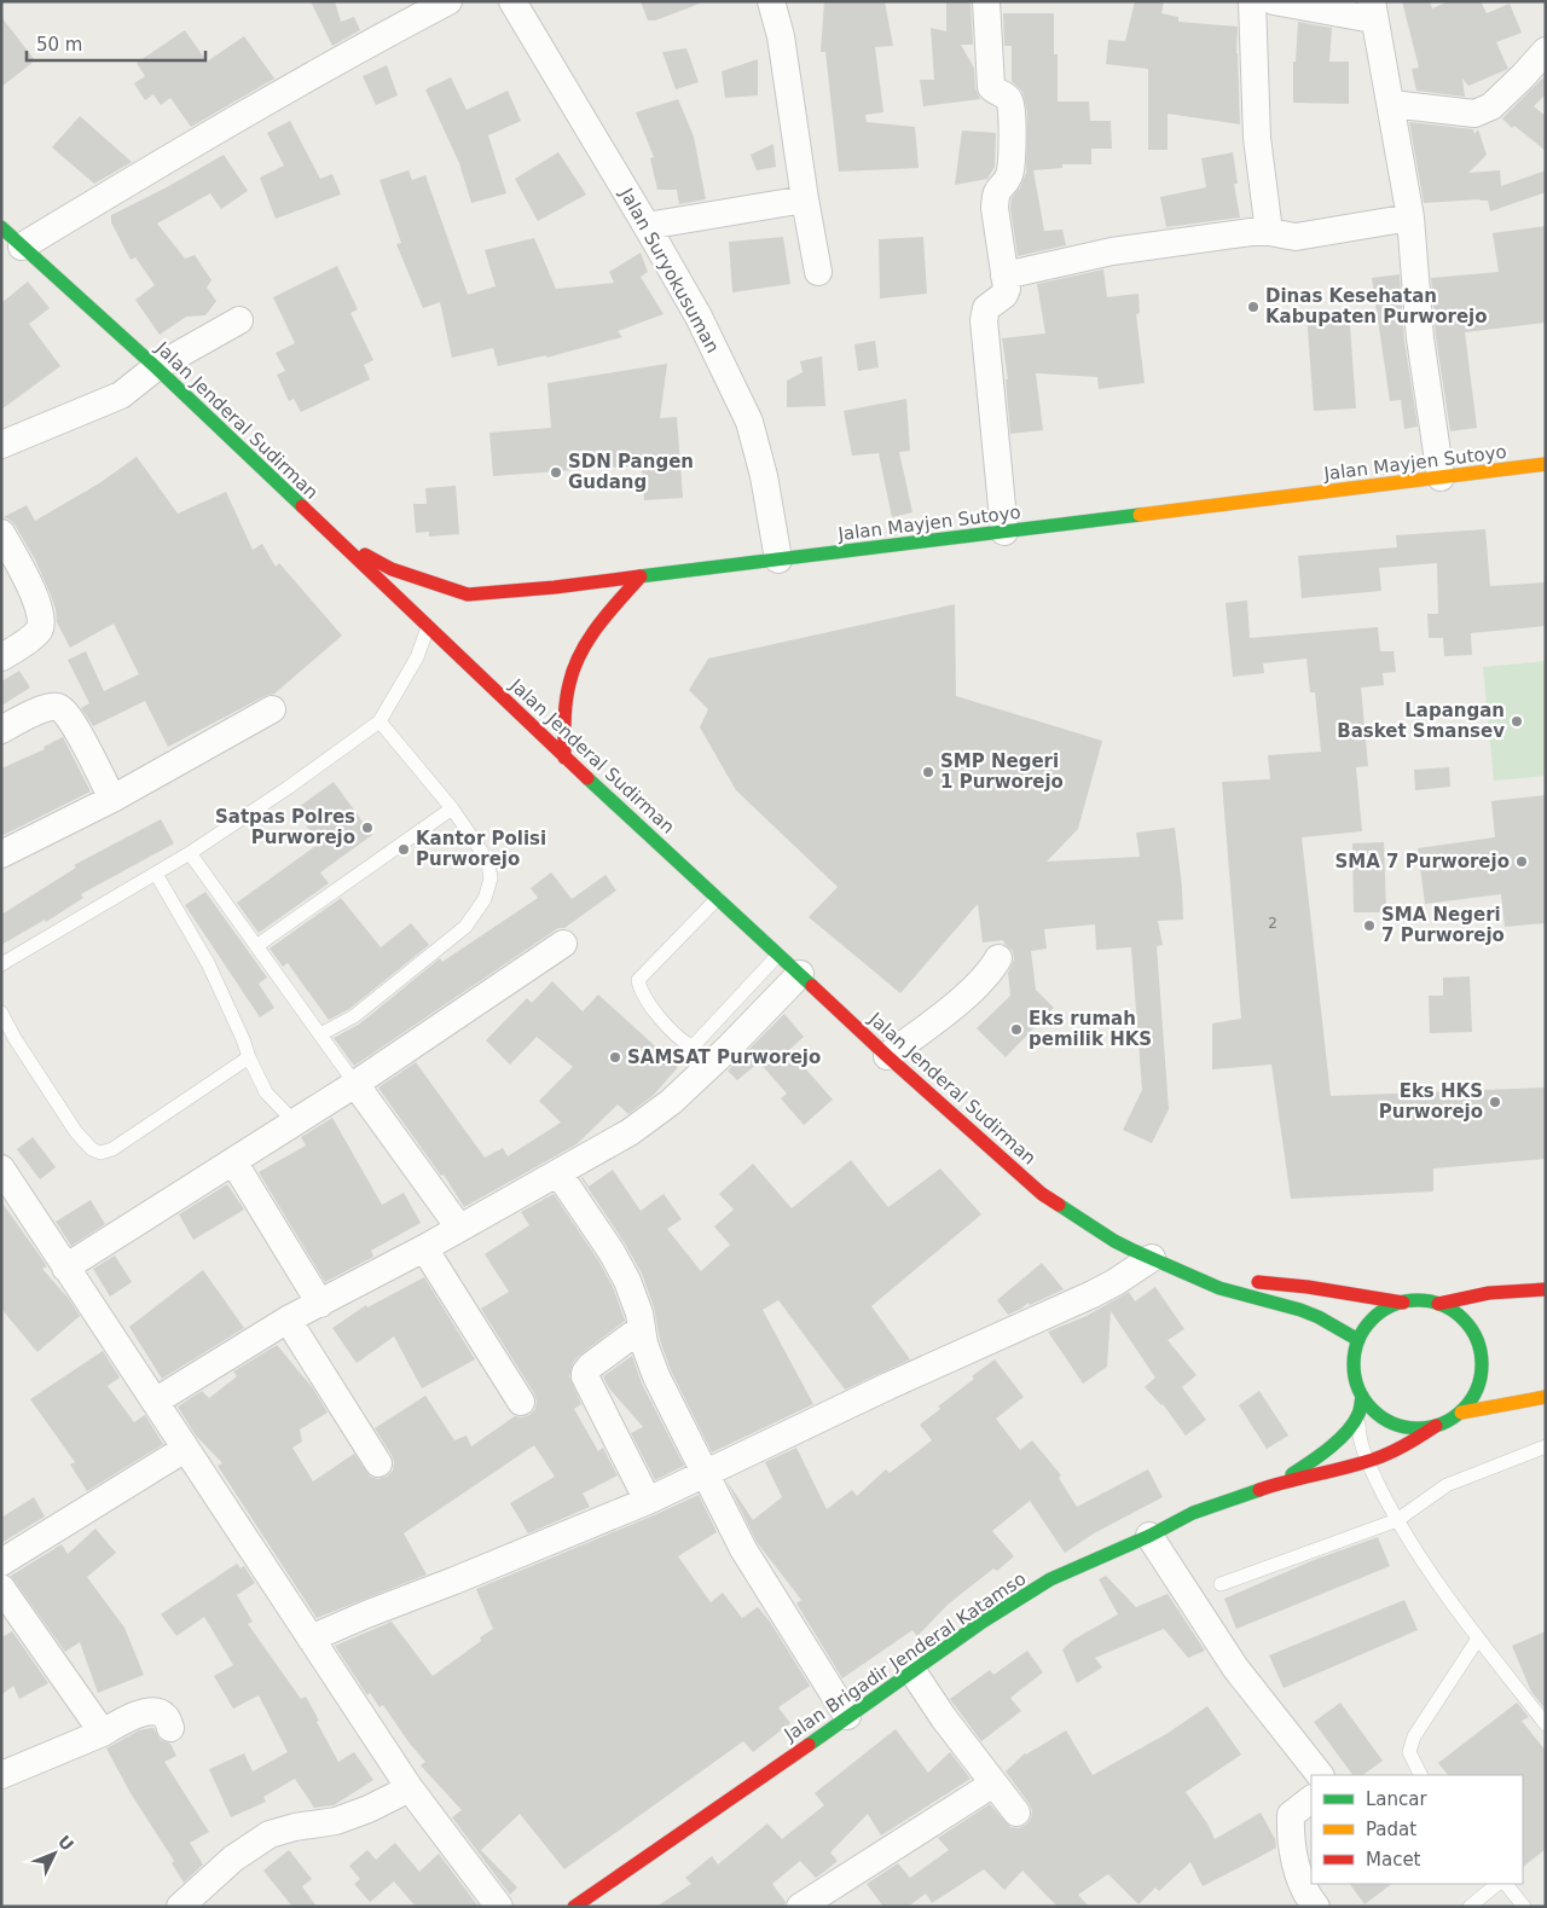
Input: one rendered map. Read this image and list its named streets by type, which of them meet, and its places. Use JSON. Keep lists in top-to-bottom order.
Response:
{
  "streets": {
    "main road": ["Jalan Jenderal Sudirman", "Jalan Mayjen Sutoyo", "Jalan Brigadir Jenderal Katamso"],
    "street": ["Jalan Suryokusuman"]
  },
  "crossings": [
    ["Jalan Suryokusuman", "Jalan Mayjen Sutoyo"],
    ["Jalan Jenderal Sudirman", "Jalan Mayjen Sutoyo"]
  ],
  "places": [
    "Dinas Kesehatan Kabupaten Purworejo",
    "SDN Pangen Gudang",
    "Lapangan Basket Smansev",
    "SMP Negeri 1 Purworejo",
    "Satpas Polres Purworejo",
    "Kantor Polisi Purworejo",
    "SMA 7 Purworejo",
    "SMA Negeri 7 Purworejo",
    "Eks rumah pemilik HKS",
    "SAMSAT Purworejo",
    "Eks HKS Purworejo"
  ],
  "house_numbers": ["2"],
  "legend": ["Lancar", "Padat", "Macet"],
  "scale_bar": "50 m",
  "north": "top right"
}
